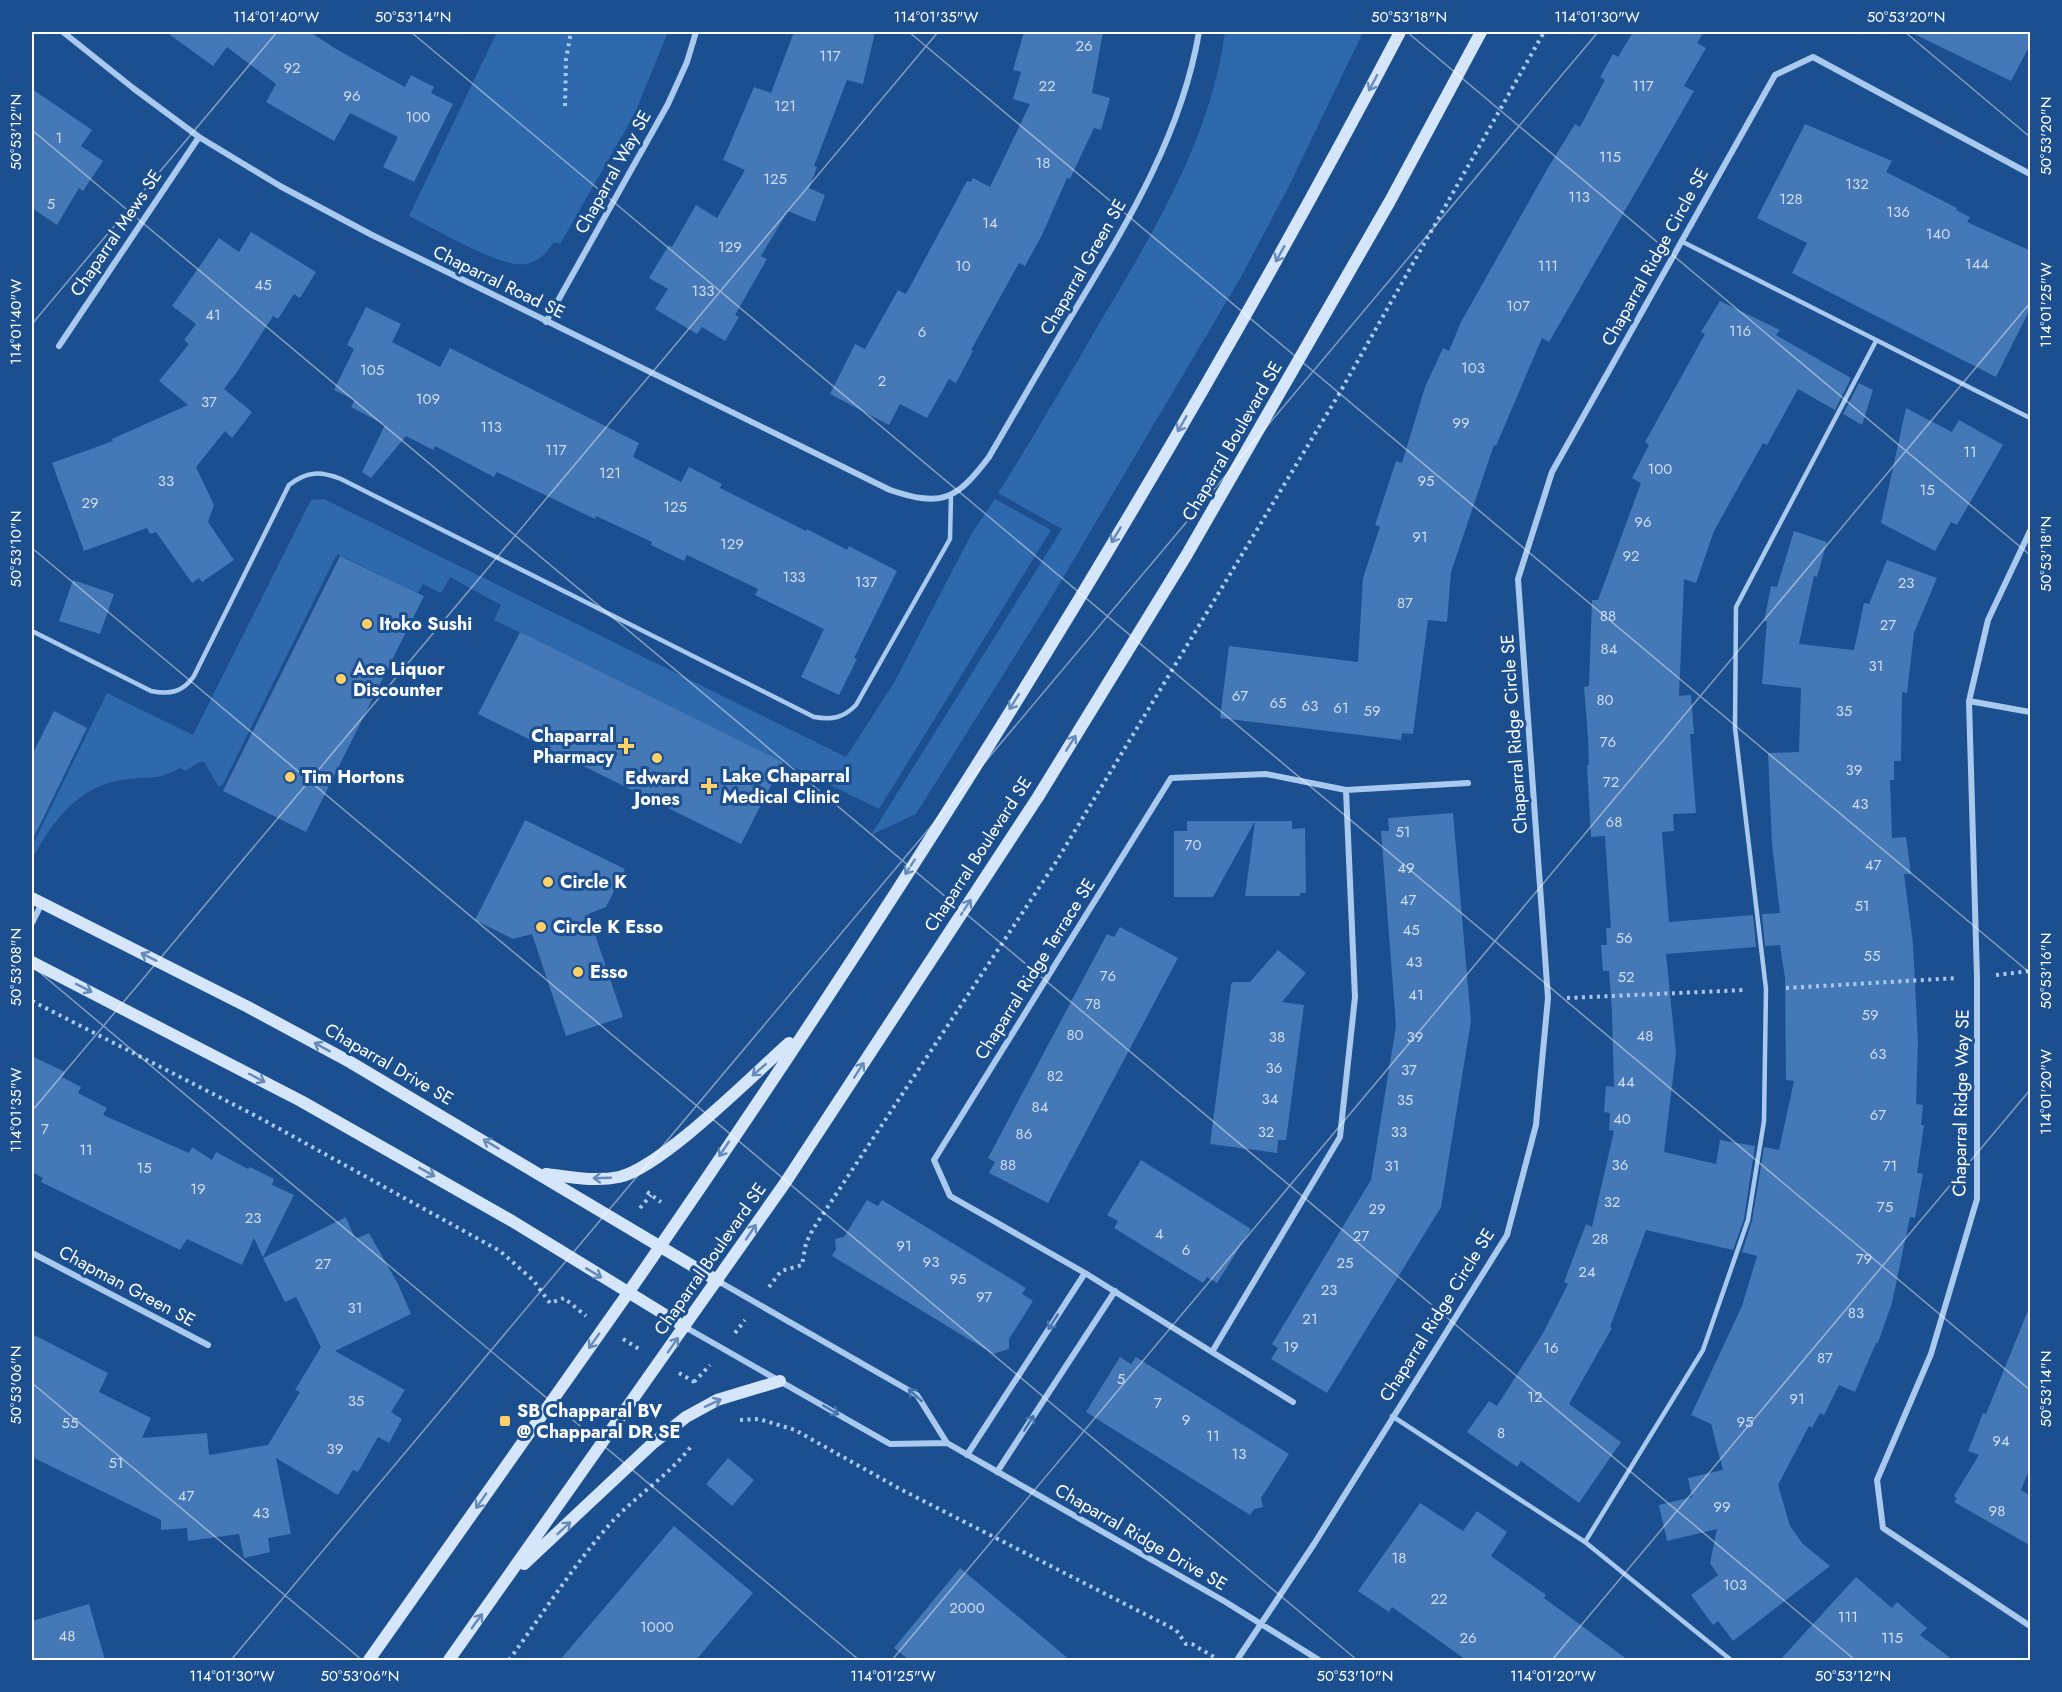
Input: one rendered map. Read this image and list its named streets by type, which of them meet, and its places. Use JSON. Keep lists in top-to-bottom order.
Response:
{
  "streets": {
    "main road": ["Chaparral Boulevard SE", "Chaparral Drive SE"],
    "street": [
      "Chaparral Way SE",
      "Chaparral Mews SE",
      "Chaparral Ridge Circle SE",
      "Chaparral Green SE",
      "Chaparral Road SE",
      "Chaparral Ridge Terrace SE",
      "Chaparral Ridge Way SE",
      "Chapman Green SE",
      "Chaparral Ridge Drive SE"
    ]
  },
  "crossings": [
    ["Chaparral Way SE", "Chaparral Road SE"],
    ["Chaparral Mews SE", "Chaparral Road SE"],
    ["Chaparral Ridge Circle SE", "Chaparral Ridge Drive SE"],
    ["Chaparral Green SE", "Chaparral Road SE"],
    ["Chaparral Boulevard SE", "Chaparral Drive SE"],
    ["Chaparral Boulevard SE", "Chaparral Ridge Drive SE"],
    ["Chaparral Drive SE", "Chaparral Ridge Drive SE"]
  ],
  "places": {
    "other": [
      "Itoko Sushi",
      "Ace Liquor Discounter",
      "Edward Jones",
      "Tim Hortons",
      "Circle K",
      "Circle K Esso",
      "Esso"
    ],
    "health": ["Chaparral Pharmacy", "Lake Chaparral Medical Clinic"],
    "transit": ["SB Chapparal BV @ Chapparal DR SE"]
  },
  "house_numbers": [
    "26",
    "117",
    "92",
    "22",
    "117",
    "96",
    "121",
    "100",
    "1",
    "115",
    "18",
    "125",
    "132",
    "113",
    "128",
    "5",
    "136",
    "14",
    "140",
    "129",
    "144",
    "10",
    "111",
    "45",
    "133",
    "107",
    "41",
    "116",
    "6",
    "103",
    "105",
    "2",
    "109",
    "37",
    "99",
    "113",
    "117",
    "11",
    "100",
    "121",
    "33",
    "95",
    "15",
    "29",
    "125",
    "96",
    "91",
    "129",
    "92",
    "133",
    "137",
    "23",
    "87",
    "88",
    "27",
    "84",
    "31",
    "67",
    "80",
    "65",
    "63",
    "61",
    "59",
    "35",
    "76",
    "39",
    "72",
    "43",
    "68",
    "51",
    "70",
    "47",
    "49",
    "47",
    "51",
    "45",
    "56",
    "55",
    "43",
    "76",
    "52",
    "41",
    "78",
    "59",
    "80",
    "48",
    "38",
    "39",
    "63",
    "36",
    "37",
    "82",
    "44",
    "34",
    "35",
    "84",
    "67",
    "40",
    "7",
    "32",
    "33",
    "86",
    "11",
    "88",
    "36",
    "31",
    "71",
    "15",
    "19",
    "32",
    "75",
    "29",
    "23",
    "4",
    "27",
    "28",
    "91",
    "6",
    "79",
    "93",
    "25",
    "27",
    "24",
    "95",
    "23",
    "97",
    "31",
    "83",
    "21",
    "19",
    "16",
    "87",
    "5",
    "12",
    "91",
    "35",
    "7",
    "9",
    "95",
    "55",
    "8",
    "11",
    "94",
    "39",
    "13",
    "51",
    "47",
    "99",
    "98",
    "43",
    "18",
    "103",
    "22",
    "2000",
    "111",
    "1000",
    "48",
    "26",
    "115"
  ],
  "coordinates": [
    "114°01'40\"W",
    "50°53'14\"N",
    "114°01'35\"W",
    "50°53'18\"N",
    "114°01'30\"W",
    "50°53'20\"N",
    "50°53'12\"N",
    "114°01'25\"W",
    "50°53'10\"N",
    "50°53'08\"N",
    "50°53'16\"N",
    "114°01'20\"W",
    "50°53'06\"N"
  ]
}
